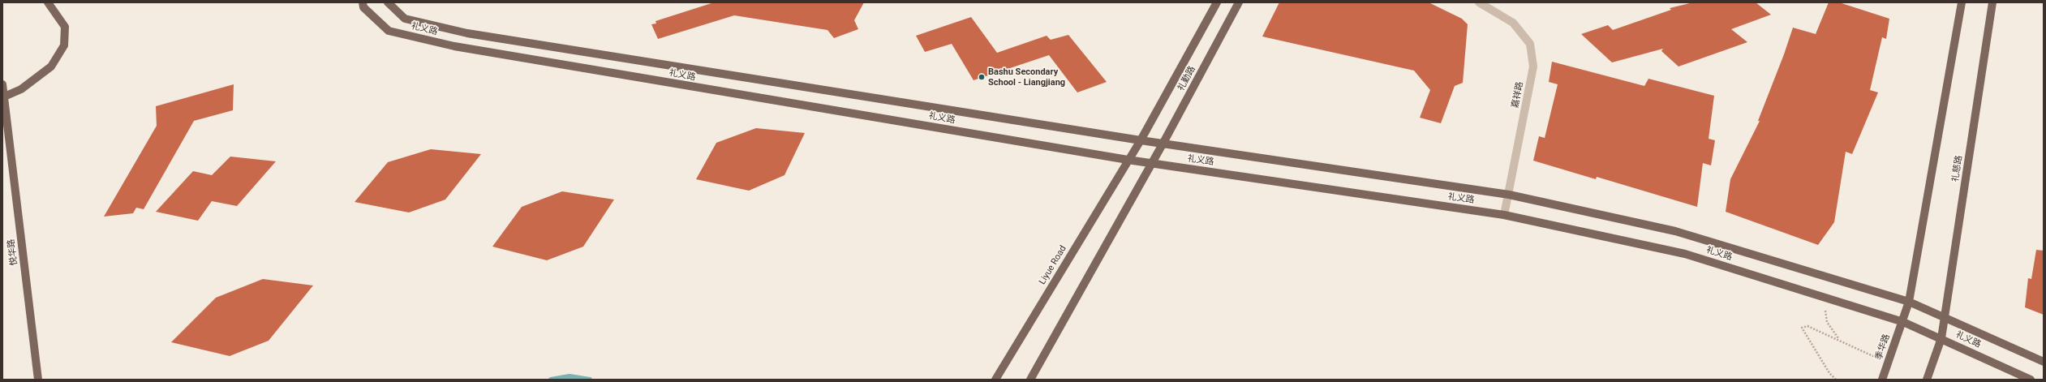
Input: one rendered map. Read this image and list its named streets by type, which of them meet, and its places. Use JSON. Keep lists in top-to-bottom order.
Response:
{
  "streets": {
    "main road": [
      "礼义路",
      "礼勤路",
      "礼慈路",
      "悦华路",
      "Liyue Road",
      "季华路"
    ],
    "street": ["嘉祥路"]
  },
  "crossings": [
    ["礼义路", "礼勤路"],
    ["礼义路", "嘉祥路"],
    ["礼义路", "礼慈路"],
    ["礼义路", "Liyue Road"],
    ["礼义路", "季华路"],
    ["礼勤路", "Liyue Road"]
  ],
  "places": ["Bashu Secondary School - Liangjiang"]
}
